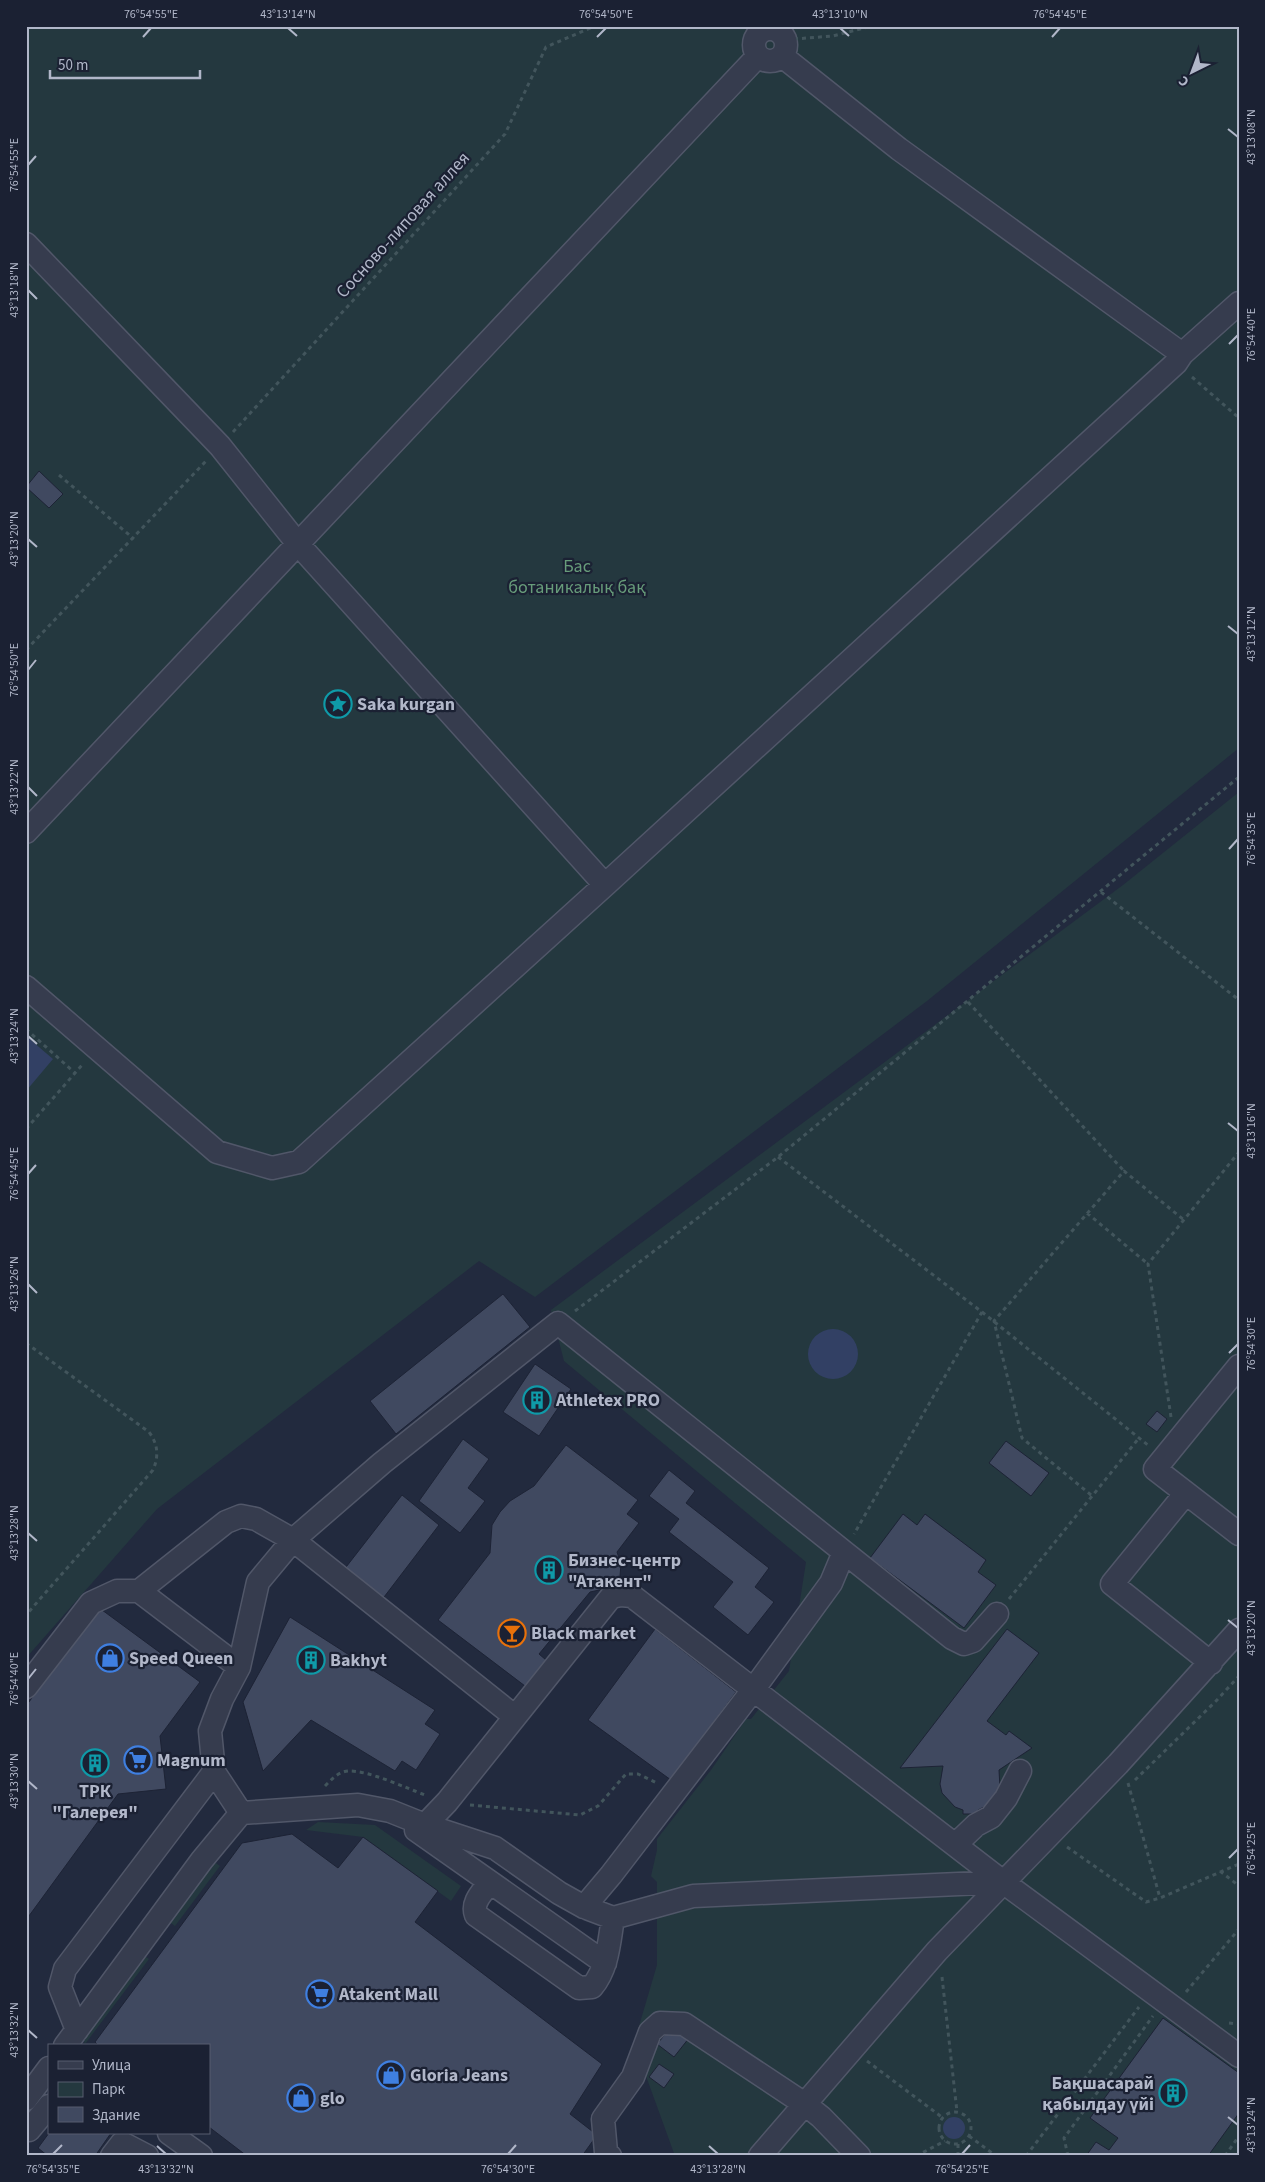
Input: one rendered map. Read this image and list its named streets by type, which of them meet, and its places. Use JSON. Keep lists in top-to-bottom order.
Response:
{
  "streets": {
    "path": ["Сосново-липовая аллея"]
  },
  "parks": ["Бас ботаникалық бақ"],
  "places": {
    "place": ["Saka kurgan"],
    "building": [
      "Athletex PRO",
      "Бизнес-центр \"Атакент\"",
      "Bakhyt",
      "ТРК \"Галерея\"",
      "Бақшасарай қабылдау үйі"
    ],
    "bar": ["Black market"],
    "shop": ["Speed Queen", "Gloria Jeans", "glo"],
    "supermarket": ["Magnum", "Atakent Mall"]
  },
  "legend": ["Улица", "Парк", "Здание"],
  "scale_bar": "50 m",
  "north": "bottom left",
  "coordinates": [
    "76°54'55\"E",
    "43°13'14\"N",
    "76°54'50\"E",
    "43°13'10\"N",
    "76°54'45\"E",
    "43°13'08\"N",
    "43°13'18\"N",
    "76°54'40\"E",
    "43°13'20\"N",
    "43°13'12\"N",
    "43°13'22\"N",
    "76°54'35\"E",
    "43°13'24\"N",
    "43°13'16\"N",
    "43°13'26\"N",
    "76°54'30\"E",
    "43°13'28\"N",
    "43°13'30\"N",
    "76°54'25\"E",
    "43°13'32\"N"
  ]
}
